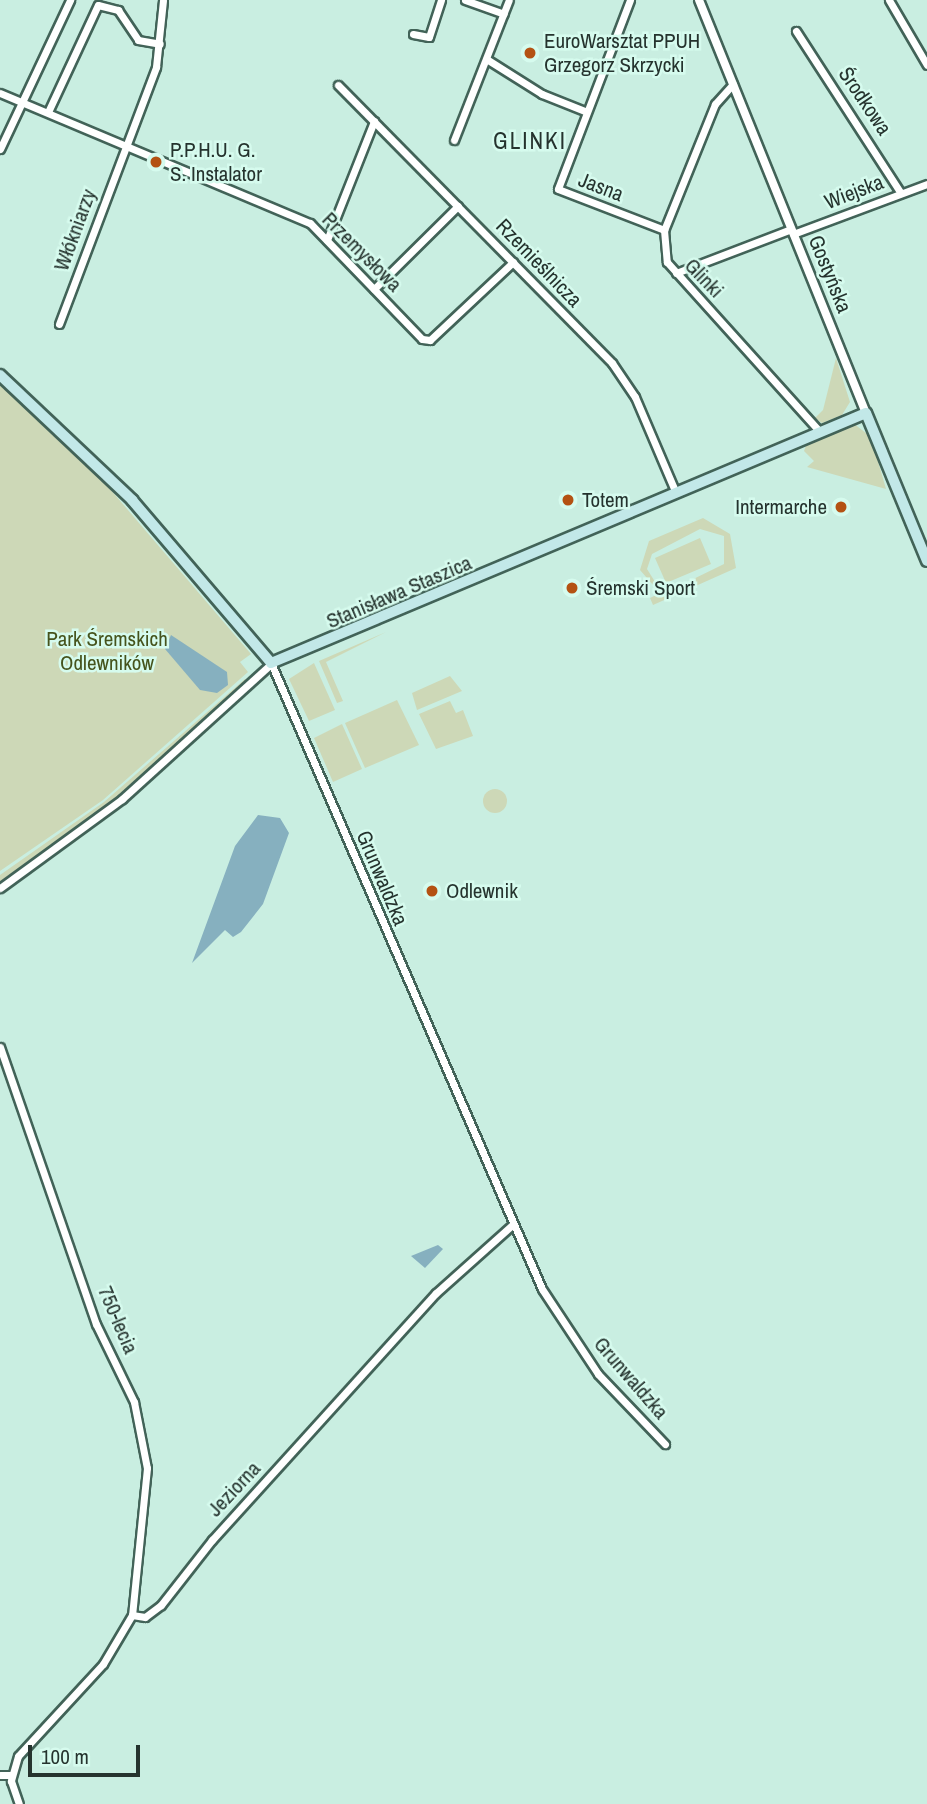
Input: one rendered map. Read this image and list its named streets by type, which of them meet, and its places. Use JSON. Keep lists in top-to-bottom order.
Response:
{
  "streets": {
    "main road": ["Gostyńska", "Stanisława Staszica", "Grunwaldzka"],
    "street": [
      "Środkowa",
      "Jasna",
      "Wiejska",
      "Włókniarzy",
      "Przemysłowa",
      "Rzemieślnicza",
      "Glinki",
      "750-lecia",
      "Jeziorna"
    ]
  },
  "crossings": [
    ["Środkowa", "Wiejska"],
    ["Jasna", "Glinki"],
    ["Wiejska", "Gostyńska"],
    ["Wiejska", "Glinki"],
    ["Włókniarzy", "Przemysłowa"],
    ["Przemysłowa", "Rzemieślnicza"],
    ["Rzemieślnicza", "Stanisława Staszica"],
    ["Gostyńska", "Glinki"],
    ["Gostyńska", "Stanisława Staszica"],
    ["Glinki", "Stanisława Staszica"],
    ["Stanisława Staszica", "Grunwaldzka"],
    ["Grunwaldzka", "Jeziorna"],
    ["750-lecia", "Jeziorna"]
  ],
  "districts": ["GLINKI"],
  "parks": ["Park Śremskich Odlewników"],
  "places": [
    "EuroWarsztat PPUH Grzegorz Skrzycki",
    "P.P.H.U. G. S. Instalator",
    "Totem",
    "Intermarche",
    "Śremski Sport",
    "Odlewnik"
  ],
  "scale_bar": "100 m"
}
